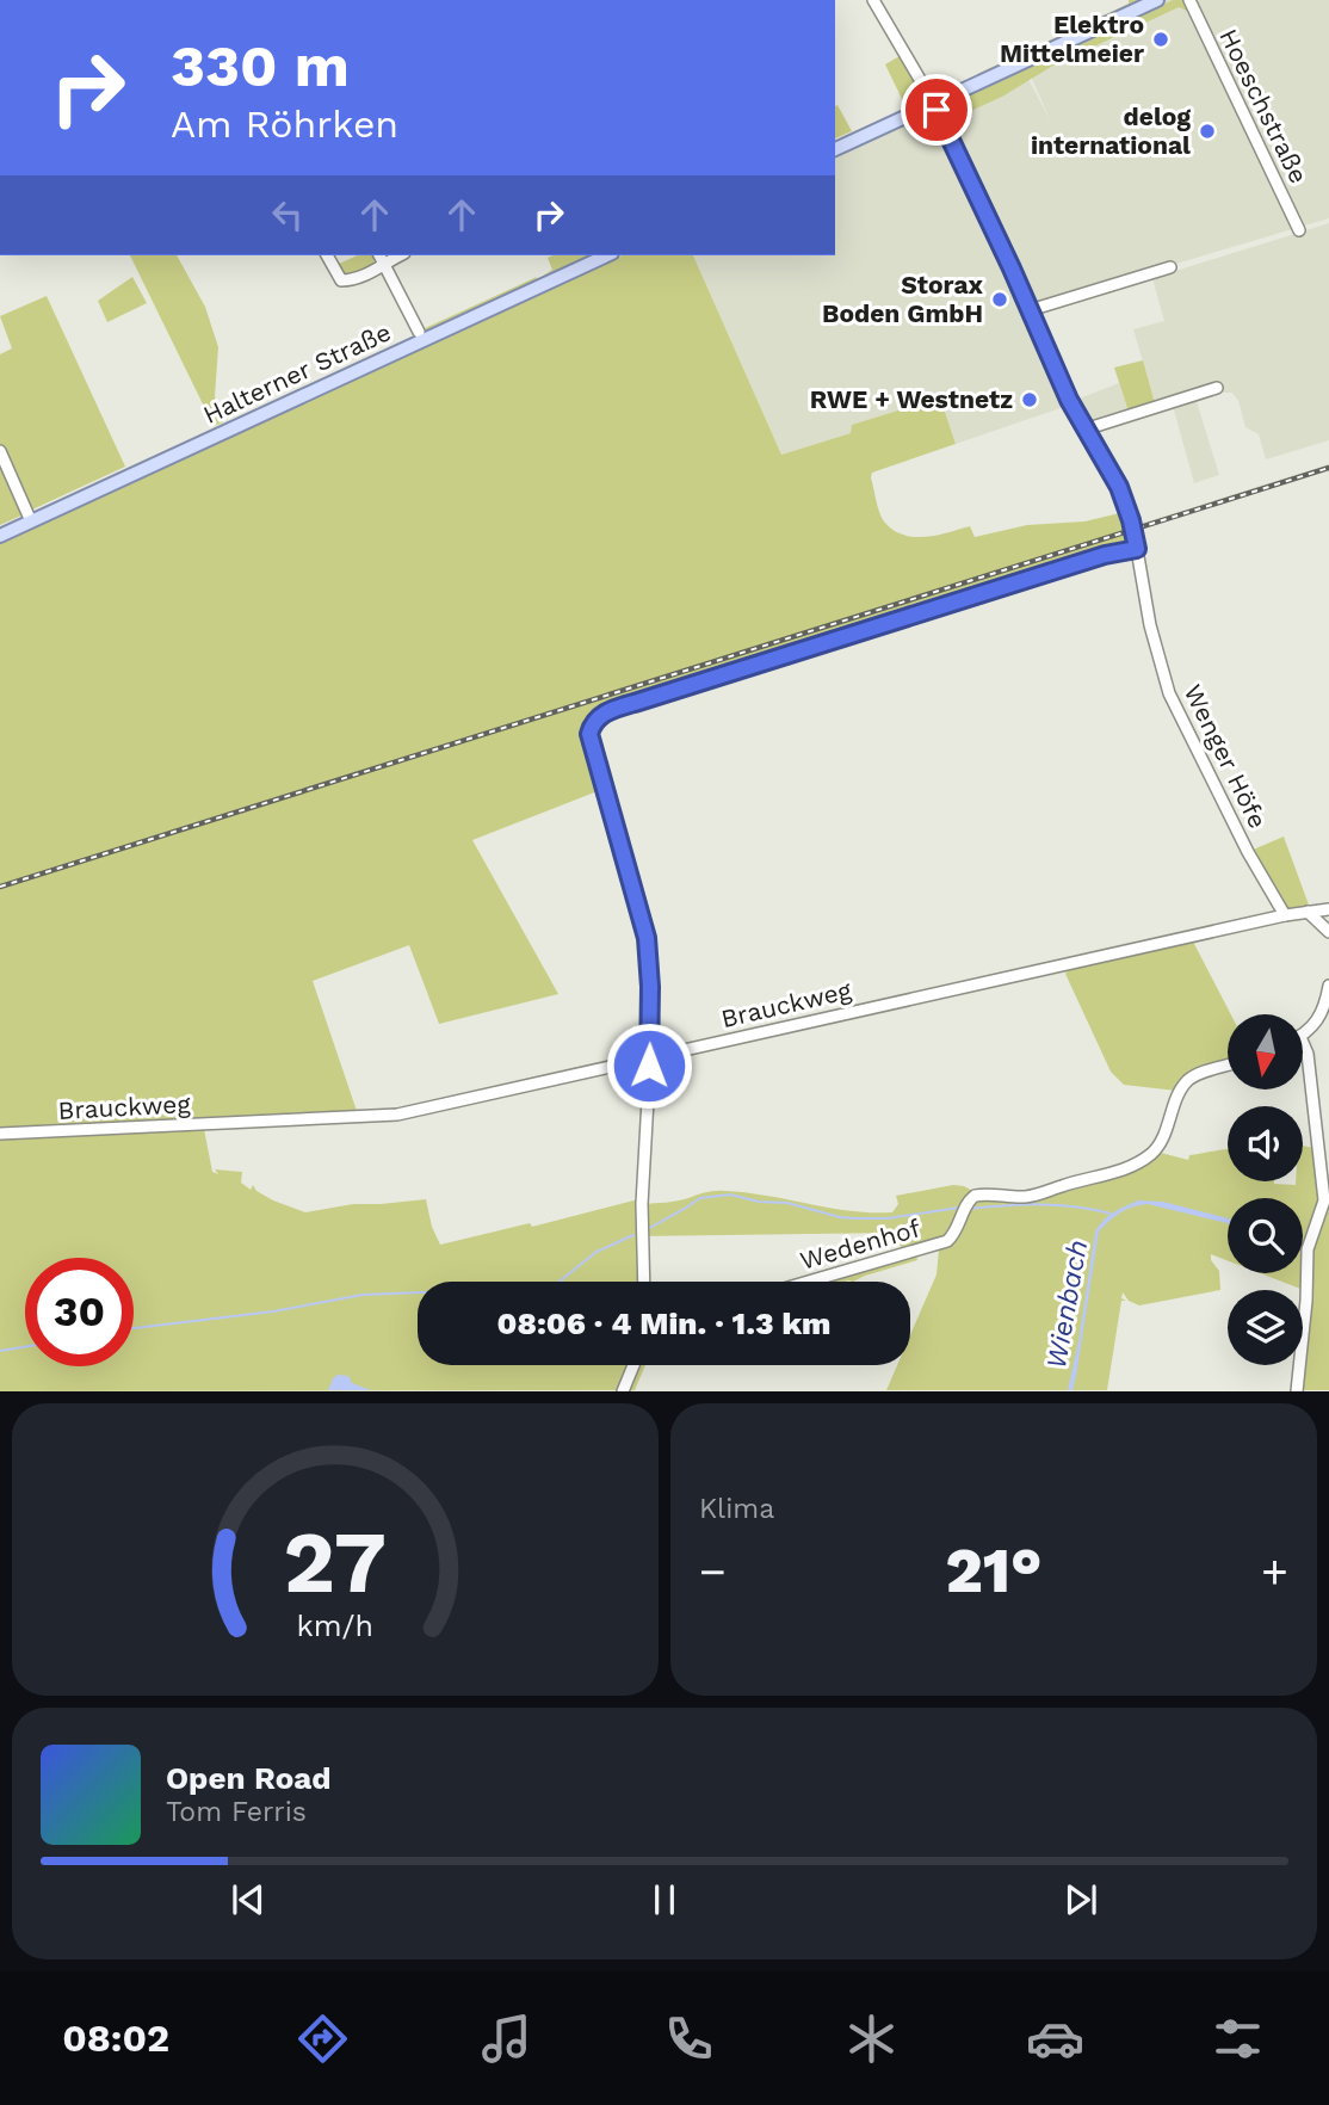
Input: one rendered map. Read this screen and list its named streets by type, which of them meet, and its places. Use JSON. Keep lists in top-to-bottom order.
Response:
{
  "streets": {
    "main road": ["Halterner Straße"],
    "street": [
      "Hoeschstraße",
      "Wenger Höfe",
      "Brauckweg",
      "Wedenhof"
    ]
  },
  "crossings": [
    ["Wenger Höfe", "Brauckweg"]
  ],
  "water": ["Wienbach"],
  "places": [
    "Elektro Mittelmeier",
    "delog international",
    "Storax Boden GmbH",
    "RWE + Westnetz"
  ],
  "north": "bottom",
  "page": {
    "turn": ["330 m", "Am Röhrken"],
    "limit": "30",
    "trip": "08:06 · 4 Min. · 1.3 km",
    "tile": "Klima",
    "heat": ["−", "21°", "+"],
    "song": ["Open Road", "Tom Ferris"],
    "tabs": "08:02",
    "gauge": ["27", "km/h"]
  }
}
